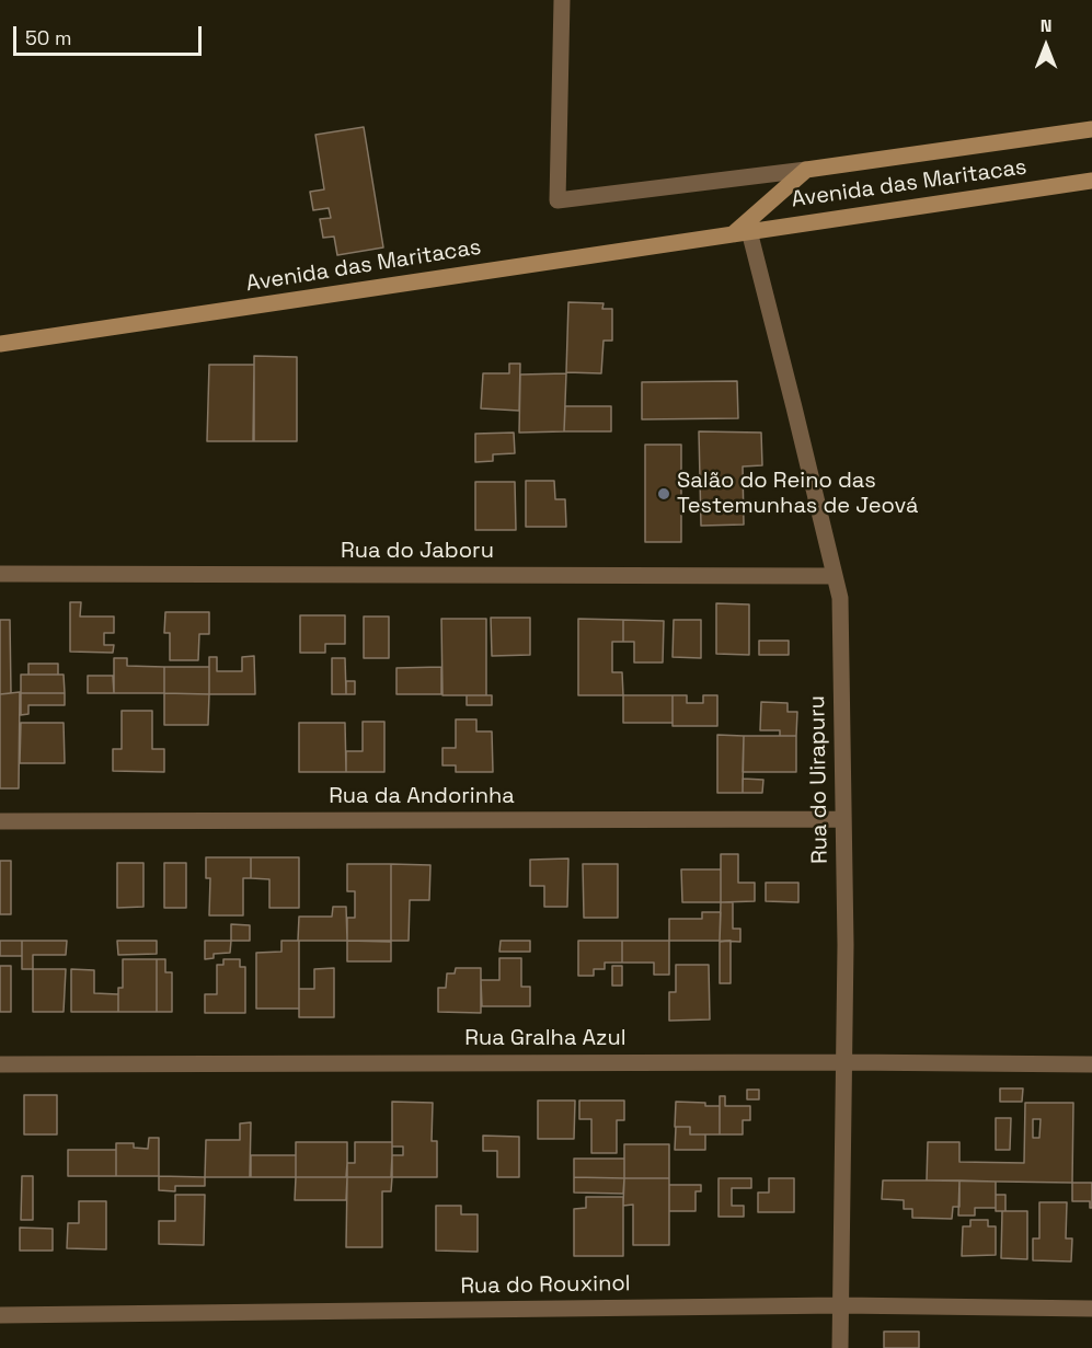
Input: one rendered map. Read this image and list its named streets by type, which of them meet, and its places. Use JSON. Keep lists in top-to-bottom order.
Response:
{
  "streets": {
    "street": [
      "Avenida das Maritacas",
      "Rua do Jaboru",
      "Rua do Uirapuru",
      "Rua da Andorinha",
      "Rua Gralha Azul",
      "Rua do Rouxinol"
    ]
  },
  "crossings": [
    ["Avenida das Maritacas", "Rua do Uirapuru"],
    ["Rua do Jaboru", "Rua do Uirapuru"],
    ["Rua do Uirapuru", "Rua da Andorinha"],
    ["Rua do Uirapuru", "Rua Gralha Azul"],
    ["Rua do Uirapuru", "Rua do Rouxinol"]
  ],
  "places": ["Salão do Reino das Testemunhas de Jeová"],
  "scale_bar": "50 m",
  "north": "top"
}
